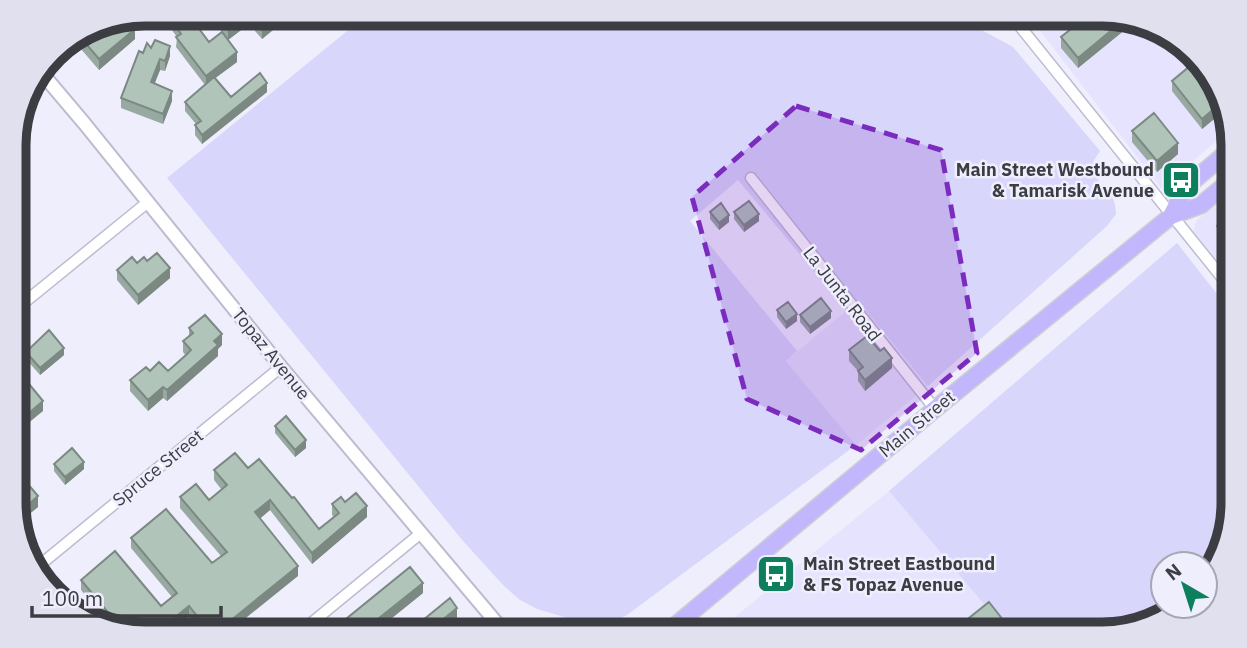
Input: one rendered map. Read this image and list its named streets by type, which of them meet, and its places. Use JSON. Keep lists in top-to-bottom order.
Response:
{
  "streets": {
    "main road": ["Main Street"],
    "street": ["La Junta Road", "Topaz Avenue", "Spruce Street"]
  },
  "crossings": [
    ["La Junta Road", "Main Street"],
    ["Topaz Avenue", "Spruce Street"]
  ],
  "places": {
    "bus stop": ["Main Street Westbound & Tamarisk Avenue", "Main Street Eastbound & FS Topaz Avenue"]
  },
  "scale_bar": "100 m",
  "north": "top left"
}
